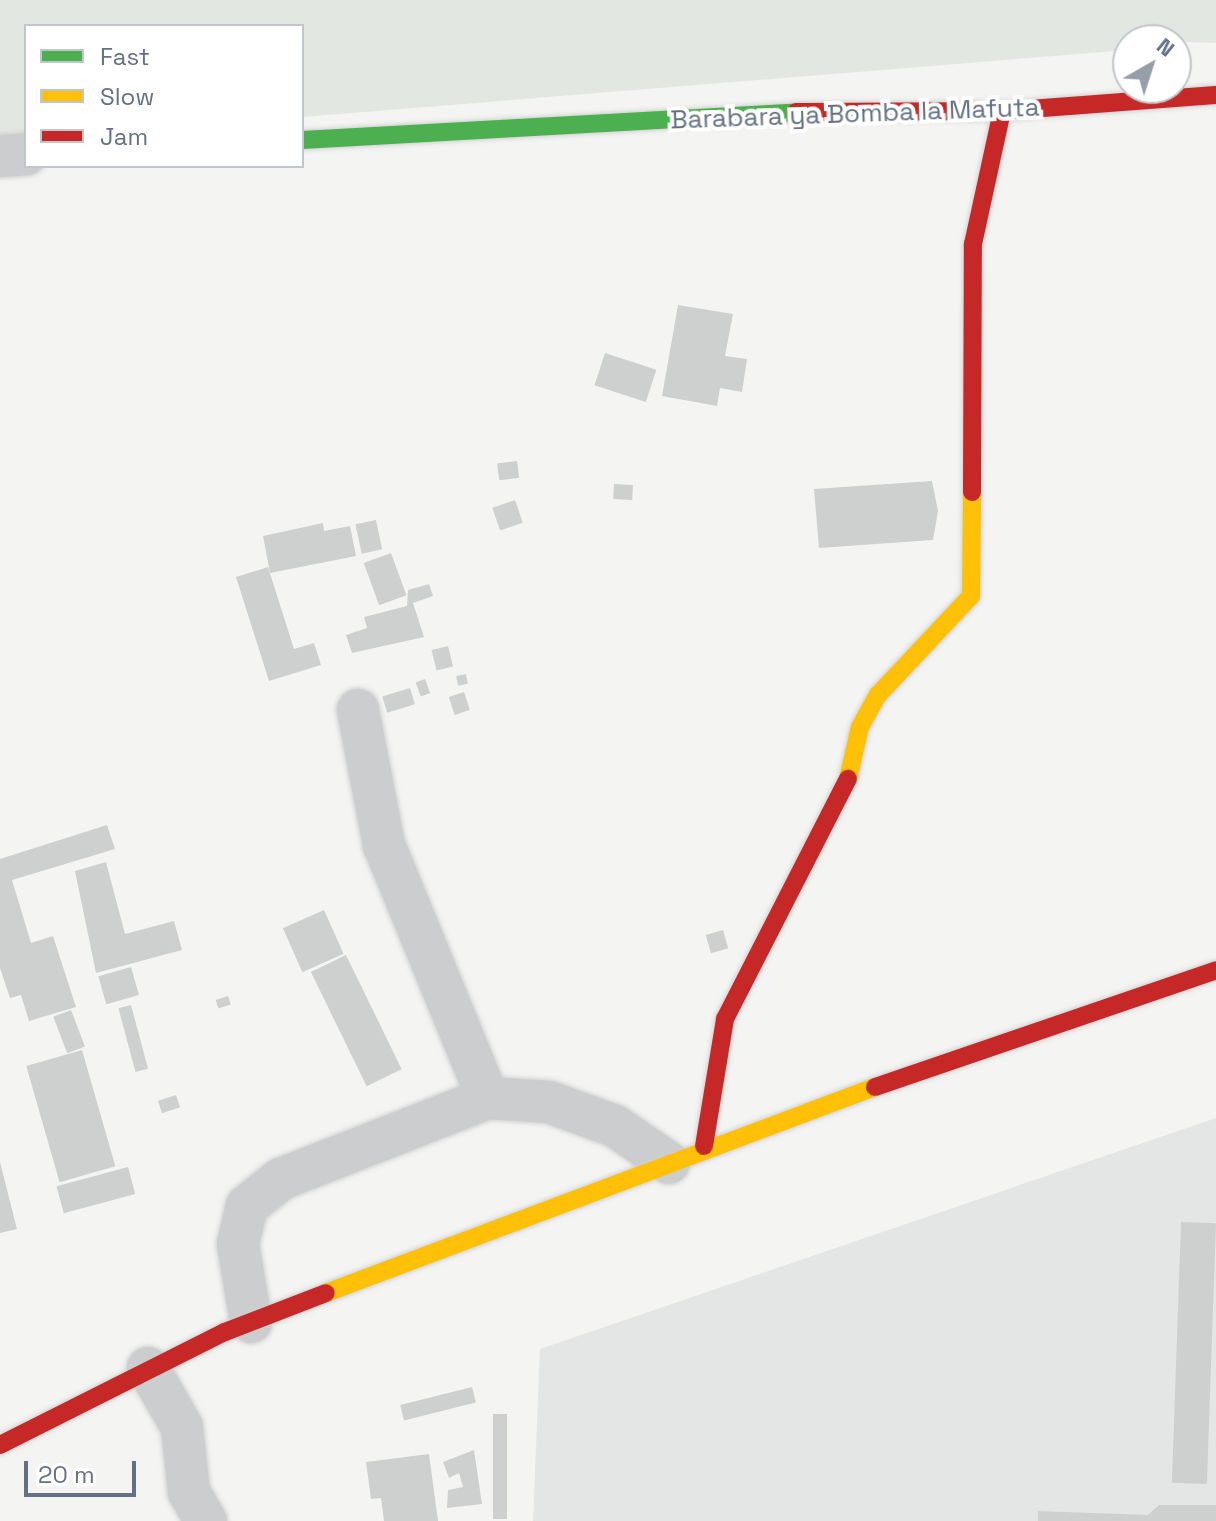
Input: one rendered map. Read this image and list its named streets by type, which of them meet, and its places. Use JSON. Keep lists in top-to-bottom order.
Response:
{
  "streets": {
    "main road": ["Barabara ya Bomba la Mafuta"]
  },
  "legend": ["Fast", "Slow", "Jam"],
  "scale_bar": "20 m",
  "north": "top right"
}
